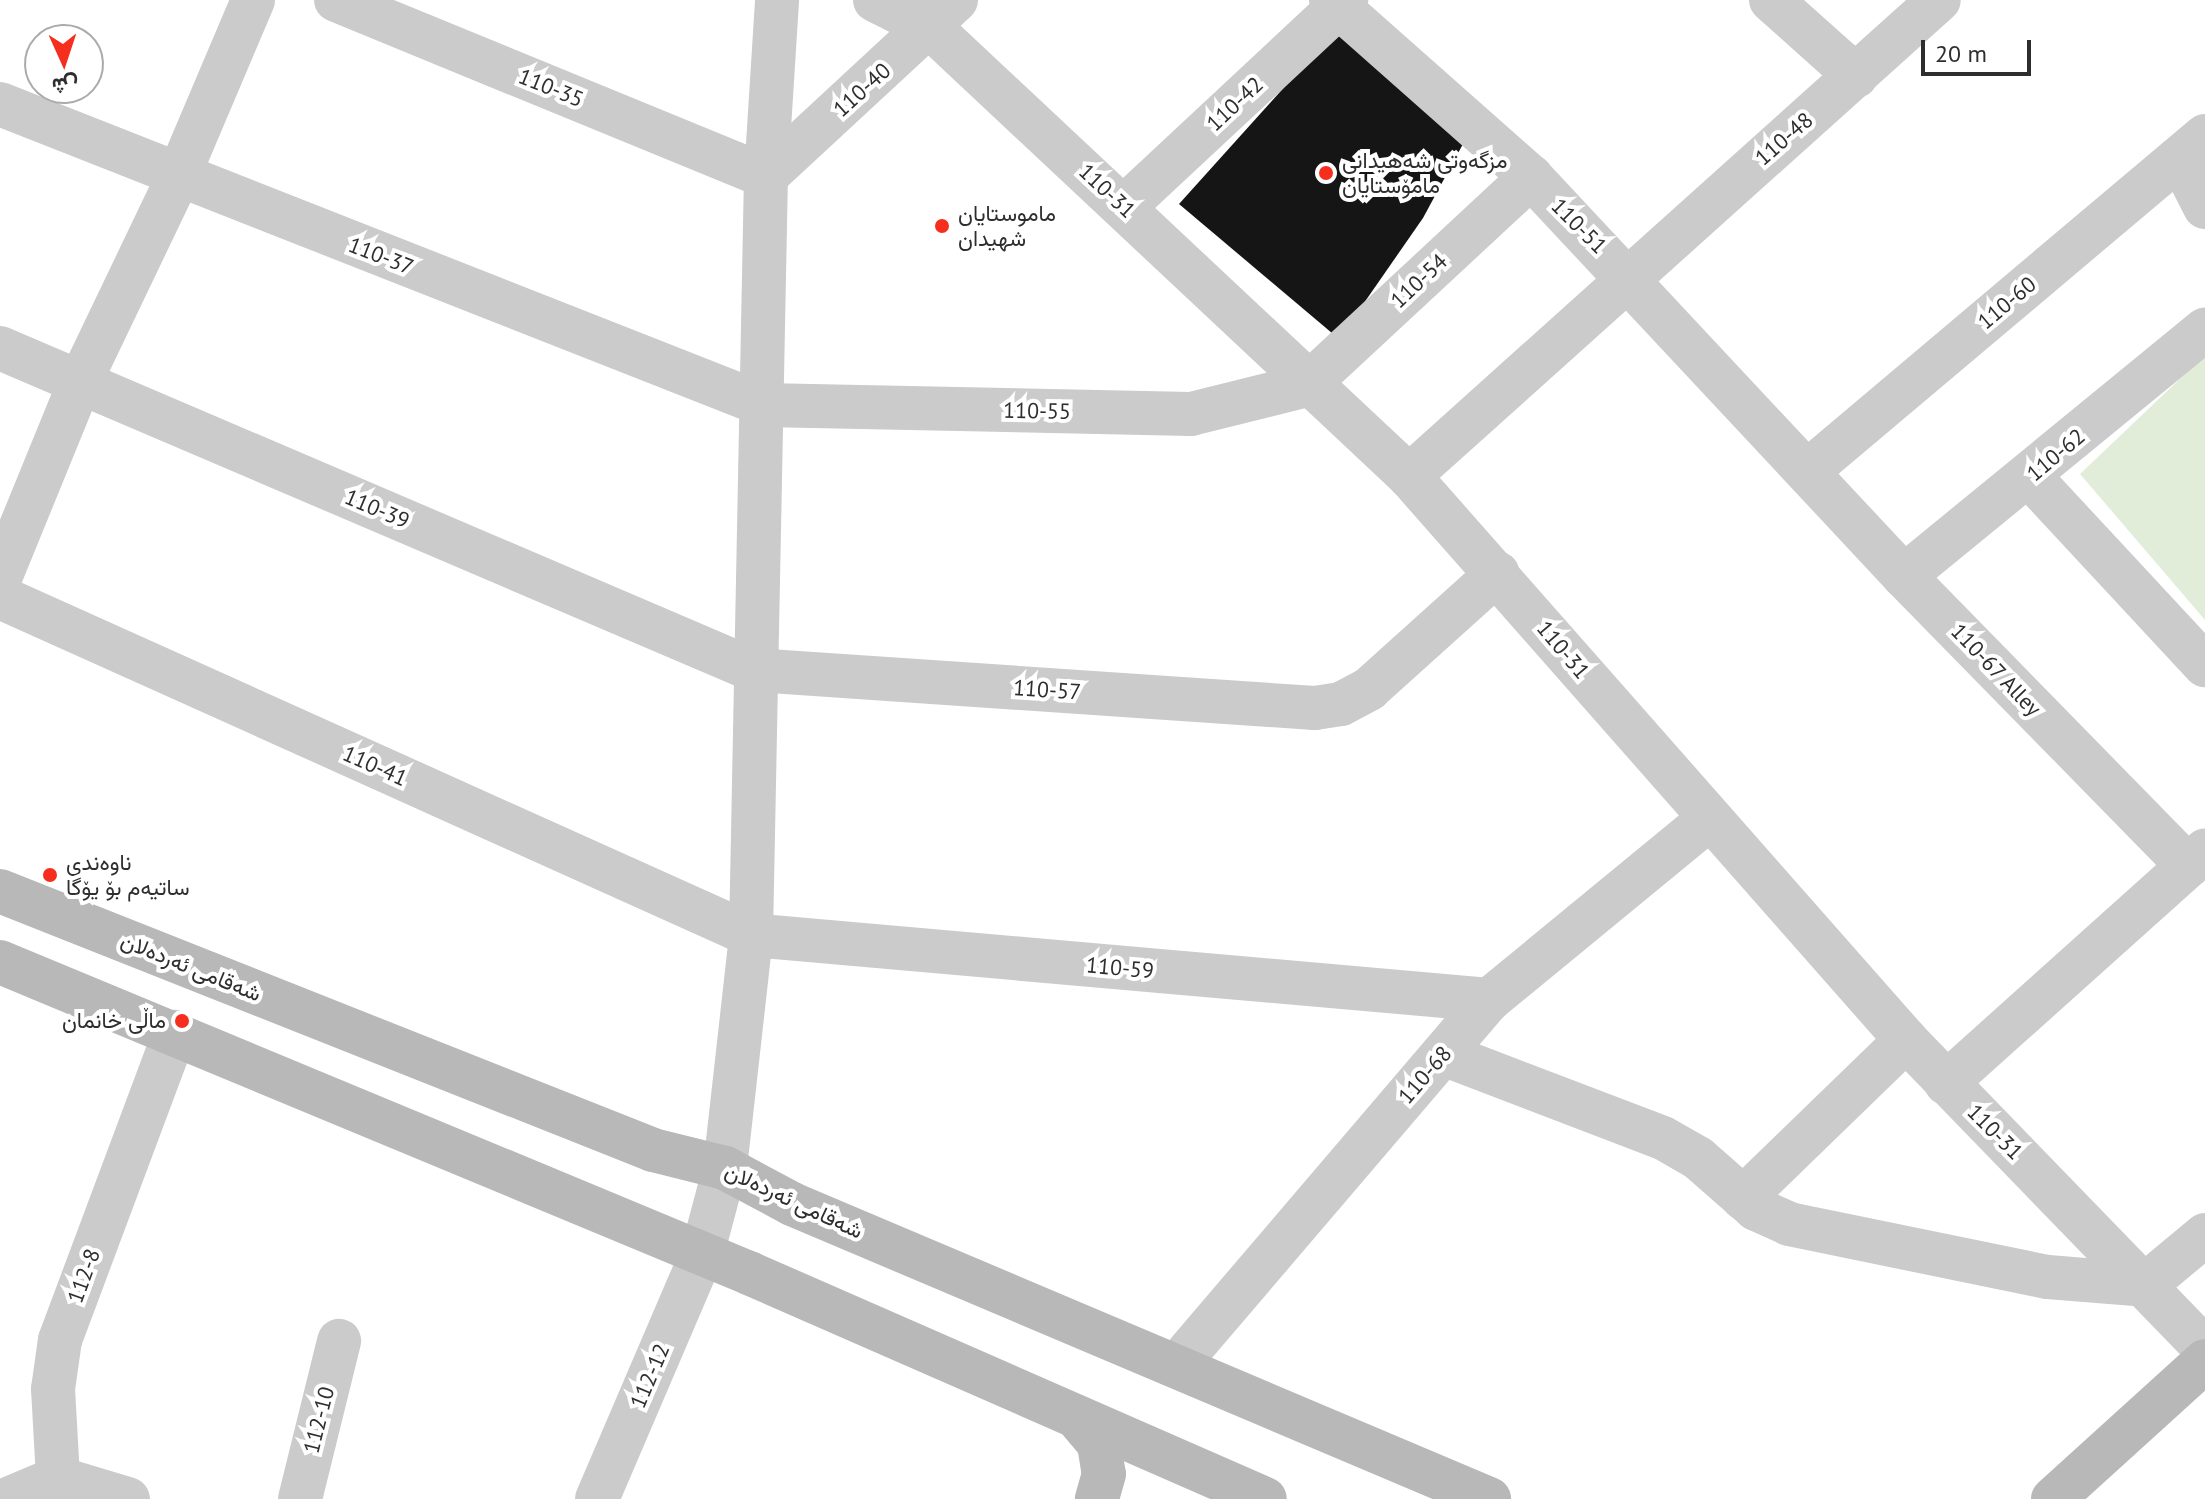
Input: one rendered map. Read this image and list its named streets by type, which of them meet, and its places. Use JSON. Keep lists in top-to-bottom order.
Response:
{
  "streets": {
    "main road": ["شەقامی ئەردەلان"],
    "street": [
      "110-35",
      "110-40",
      "110-42",
      "110-48",
      "110-31",
      "110-51",
      "110-37",
      "110-54",
      "110-60",
      "110-55",
      "110-62",
      "110-39",
      "110-67 Alley",
      "110-57",
      "110-41",
      "110-59",
      "110-68",
      "112-8",
      "112-12",
      "112-10"
    ]
  },
  "crossings": [
    ["110-35", "110-40"],
    ["110-35", "112-12"],
    ["110-40", "110-31"],
    ["110-40", "112-12"],
    ["110-42", "110-31"],
    ["110-42", "110-51"],
    ["110-48", "110-31"],
    ["110-48", "110-51"],
    ["110-31", "110-54"],
    ["110-31", "110-55"],
    ["110-31", "110-57"],
    ["110-31", "110-68"],
    ["110-51", "110-54"],
    ["110-51", "110-60"],
    ["110-51", "110-67 Alley"],
    ["110-37", "110-55"],
    ["110-37", "112-12"],
    ["110-54", "110-55"],
    ["110-60", "110-67 Alley"],
    ["110-55", "112-12"],
    ["110-62", "110-67 Alley"],
    ["110-39", "110-57"],
    ["110-39", "112-12"],
    ["110-57", "112-12"],
    ["110-41", "110-59"],
    ["110-41", "112-12"],
    ["شەقامی ئەردەلان", "110-68"],
    ["شەقامی ئەردەلان", "112-12"],
    ["110-59", "110-68"],
    ["110-59", "112-12"]
  ],
  "places": [
    "مزگەوتی شەهیدانی مامۆستایان",
    "ماموستايان شهيدان",
    "ناوەندی ساتیەم بۆ یۆگا",
    "ماڵی خانمان"
  ],
  "scale_bar": "20 m",
  "north": "bottom"
}
